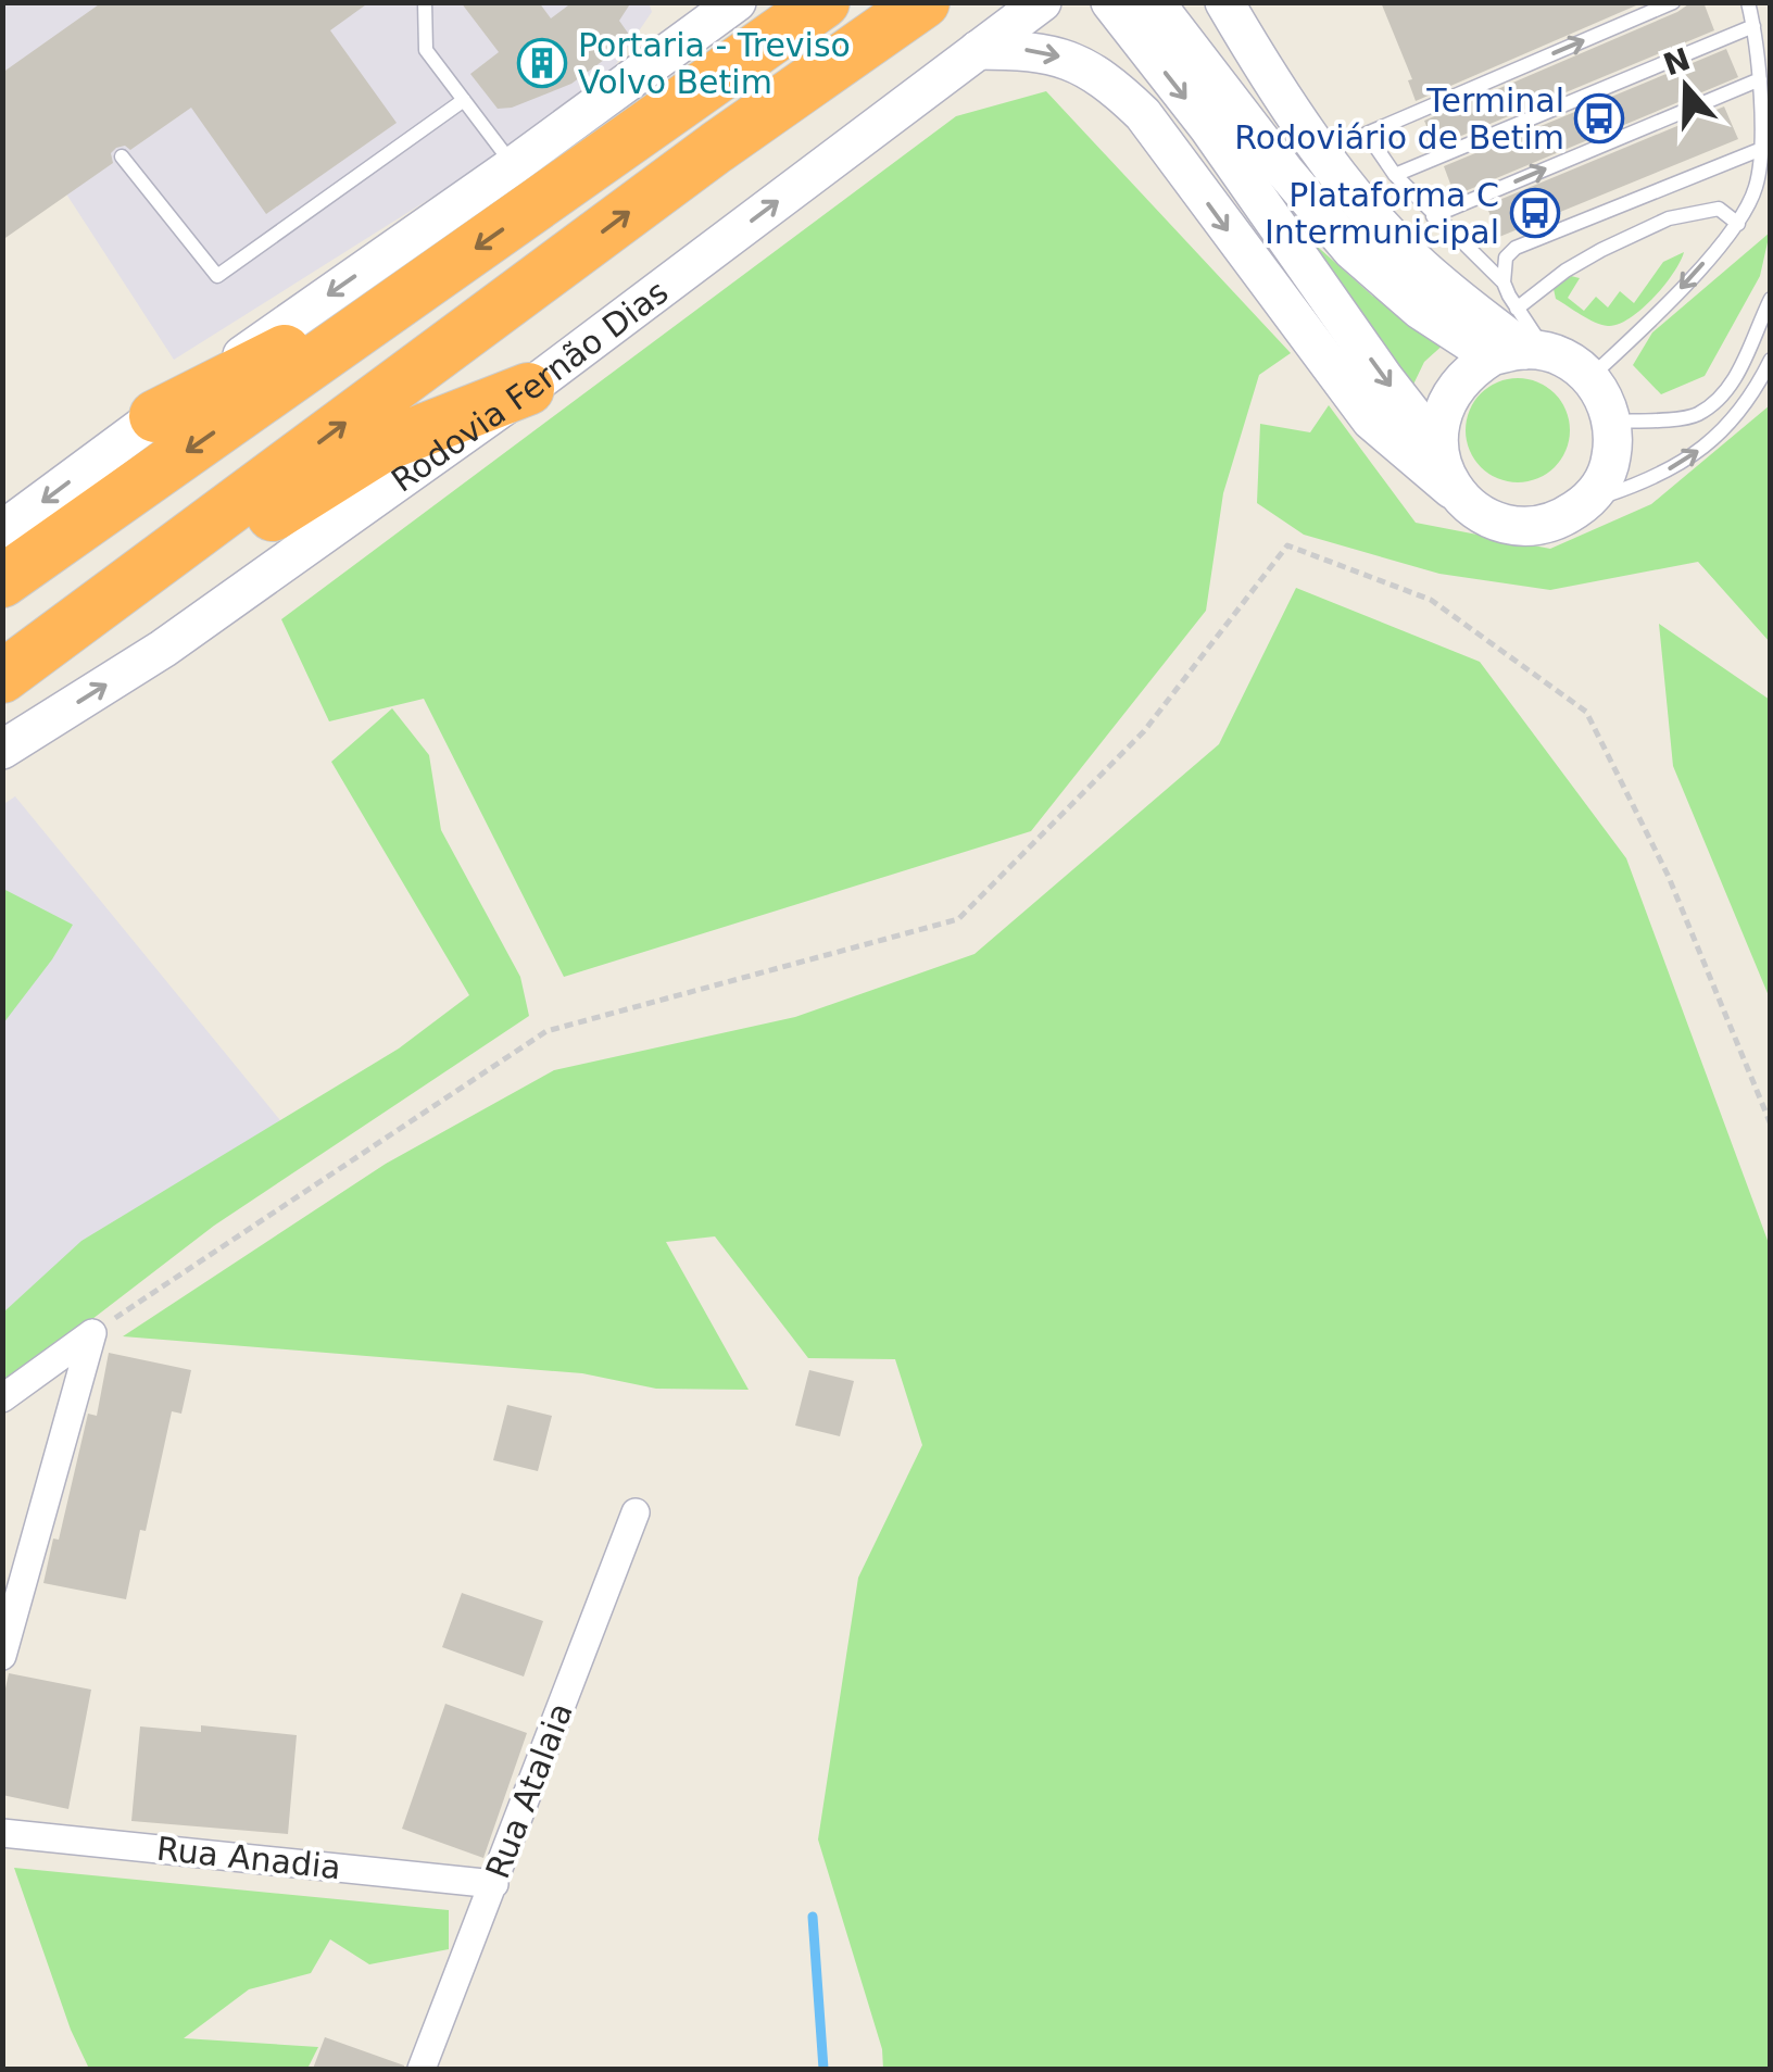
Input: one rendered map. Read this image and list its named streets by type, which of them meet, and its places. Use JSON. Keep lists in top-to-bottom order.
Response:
{
  "streets": {
    "main road": ["Rodovia Fernão Dias"],
    "street": ["Rua Atalaia", "Rua Anadia"]
  },
  "crossings": [
    ["Rua Atalaia", "Rua Anadia"]
  ],
  "places": {
    "building": ["Portaria - Treviso Volvo Betim"],
    "bus stop": ["Terminal Rodoviário de Betim", "Plataforma C Intermunicipal"]
  },
  "north": "top"
}
